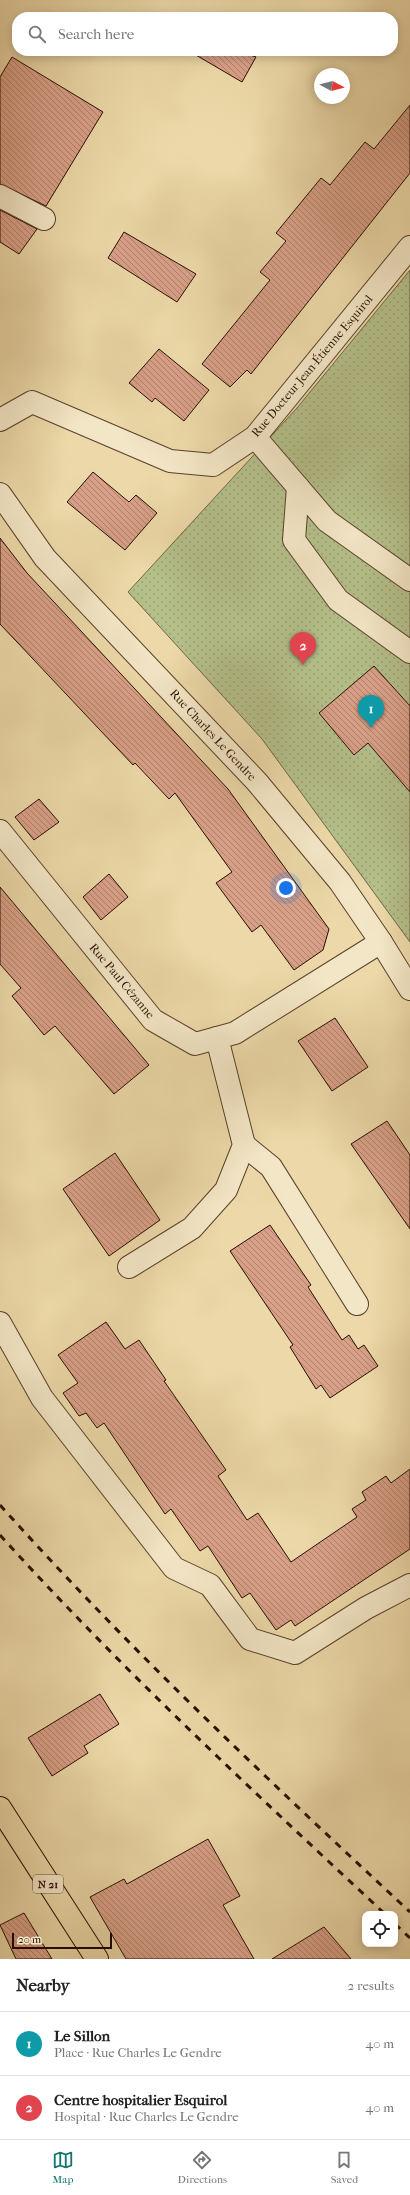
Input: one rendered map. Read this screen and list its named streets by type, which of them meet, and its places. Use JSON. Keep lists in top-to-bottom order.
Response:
{
  "streets": {
    "main road": ["N 21"],
    "street": ["Rue Docteur Jean-Étienne Esquirol", "Rue Charles Le Gendre", "Rue Paul Cézanne"]
  },
  "crossings": [
    ["Rue Charles Le Gendre", "Rue Paul Cézanne"]
  ],
  "scale_bar": "20 m",
  "north": "right",
  "page": {
    "search": "Search here",
    "pins": ["2", "1"],
    "scale": "20 m",
    "heading": ["Nearby", "2 results"],
    "list": [
      {
        "mark": "1",
        "name": "Le Sillon",
        "note": "Place · Rue Charles Le Gendre",
        "value": "40 m"
      },
      {
        "mark": "2",
        "name": "Centre hospitalier Esquirol",
        "note": "Hospital · Rue Charles Le Gendre",
        "value": "40 m"
      }
    ],
    "nav": ["Map", "Directions", "Saved"]
  }
}
